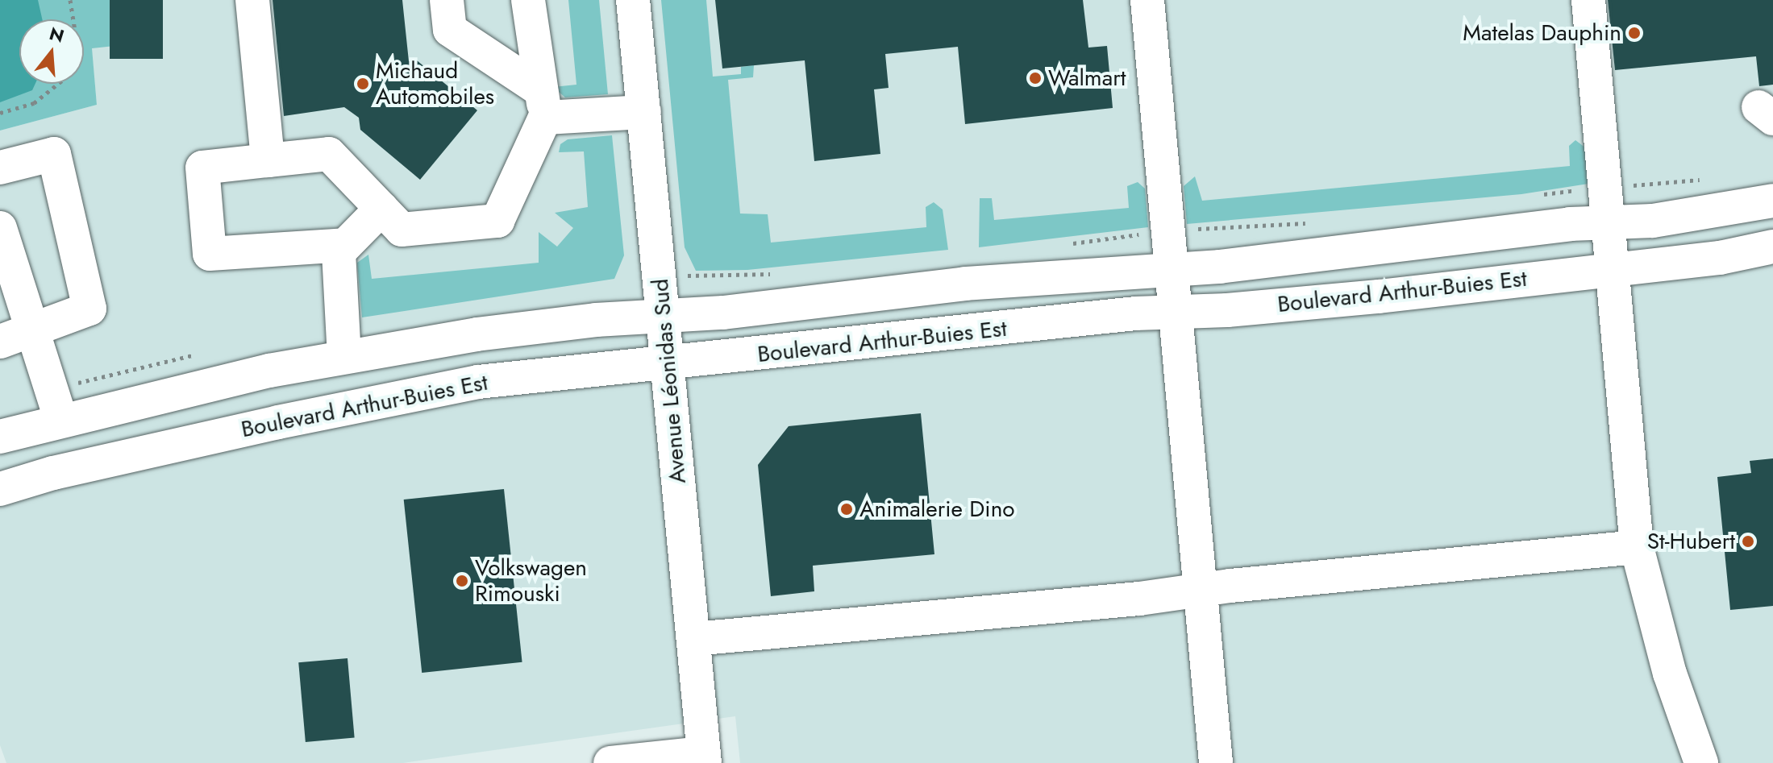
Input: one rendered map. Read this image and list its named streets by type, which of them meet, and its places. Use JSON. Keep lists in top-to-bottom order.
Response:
{
  "streets": {
    "street": ["Boulevard Arthur-Buies Est", "Avenue Léonidas Sud"]
  },
  "crossings": [
    ["Boulevard Arthur-Buies Est", "Avenue Léonidas Sud"]
  ],
  "places": [
    "Matelas Dauphin",
    "Walmart",
    "Michaud Automobiles",
    "Animalerie Dino",
    "St-Hubert",
    "Volkswagen Rimouski"
  ],
  "north": "top"
}
